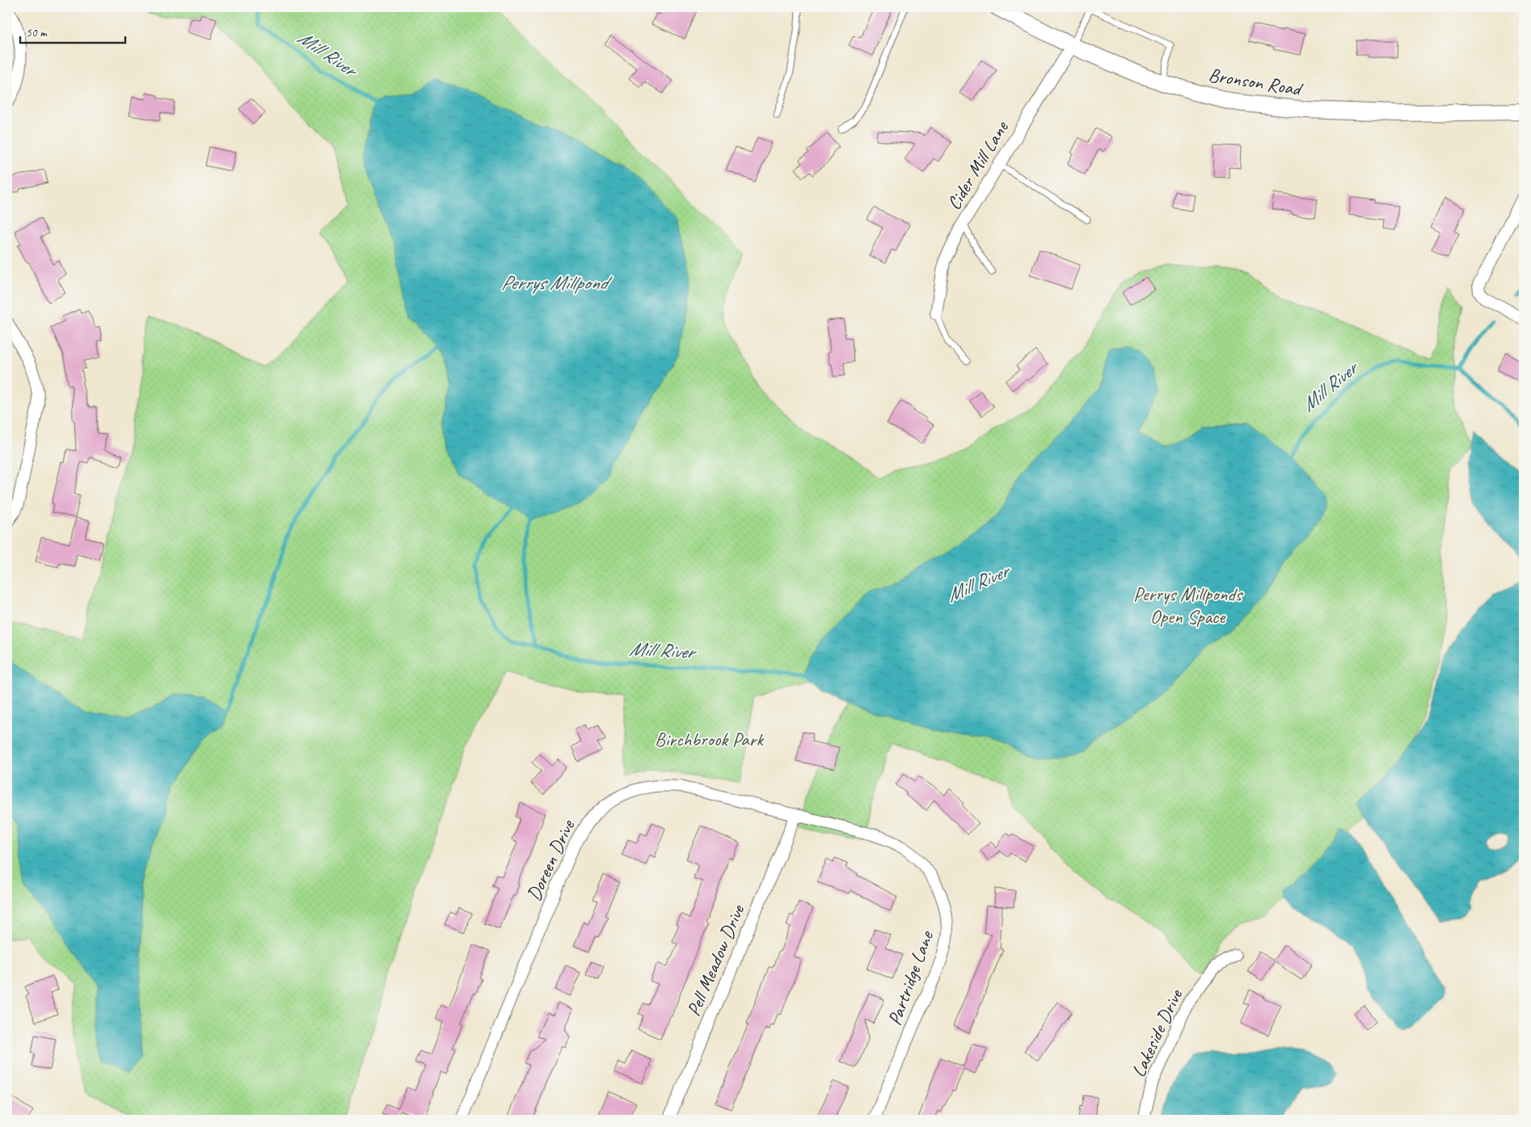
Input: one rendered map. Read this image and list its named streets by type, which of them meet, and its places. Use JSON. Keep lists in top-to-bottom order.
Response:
{
  "streets": {
    "main road": ["Bronson Road"],
    "street": [
      "Cider Mill Lane",
      "Doreen Drive",
      "Pell Meadow Drive",
      "Partridge Lane",
      "Lakeside Drive"
    ]
  },
  "crossings": [
    ["Bronson Road", "Cider Mill Lane"],
    ["Doreen Drive", "Pell Meadow Drive"],
    ["Doreen Drive", "Partridge Lane"],
    ["Pell Meadow Drive", "Partridge Lane"]
  ],
  "water": ["Mill River", "Perrys Millpond"],
  "parks": ["Perrys Millponds Open Space", "Birchbrook Park"],
  "scale_bar": "50 m"
}
